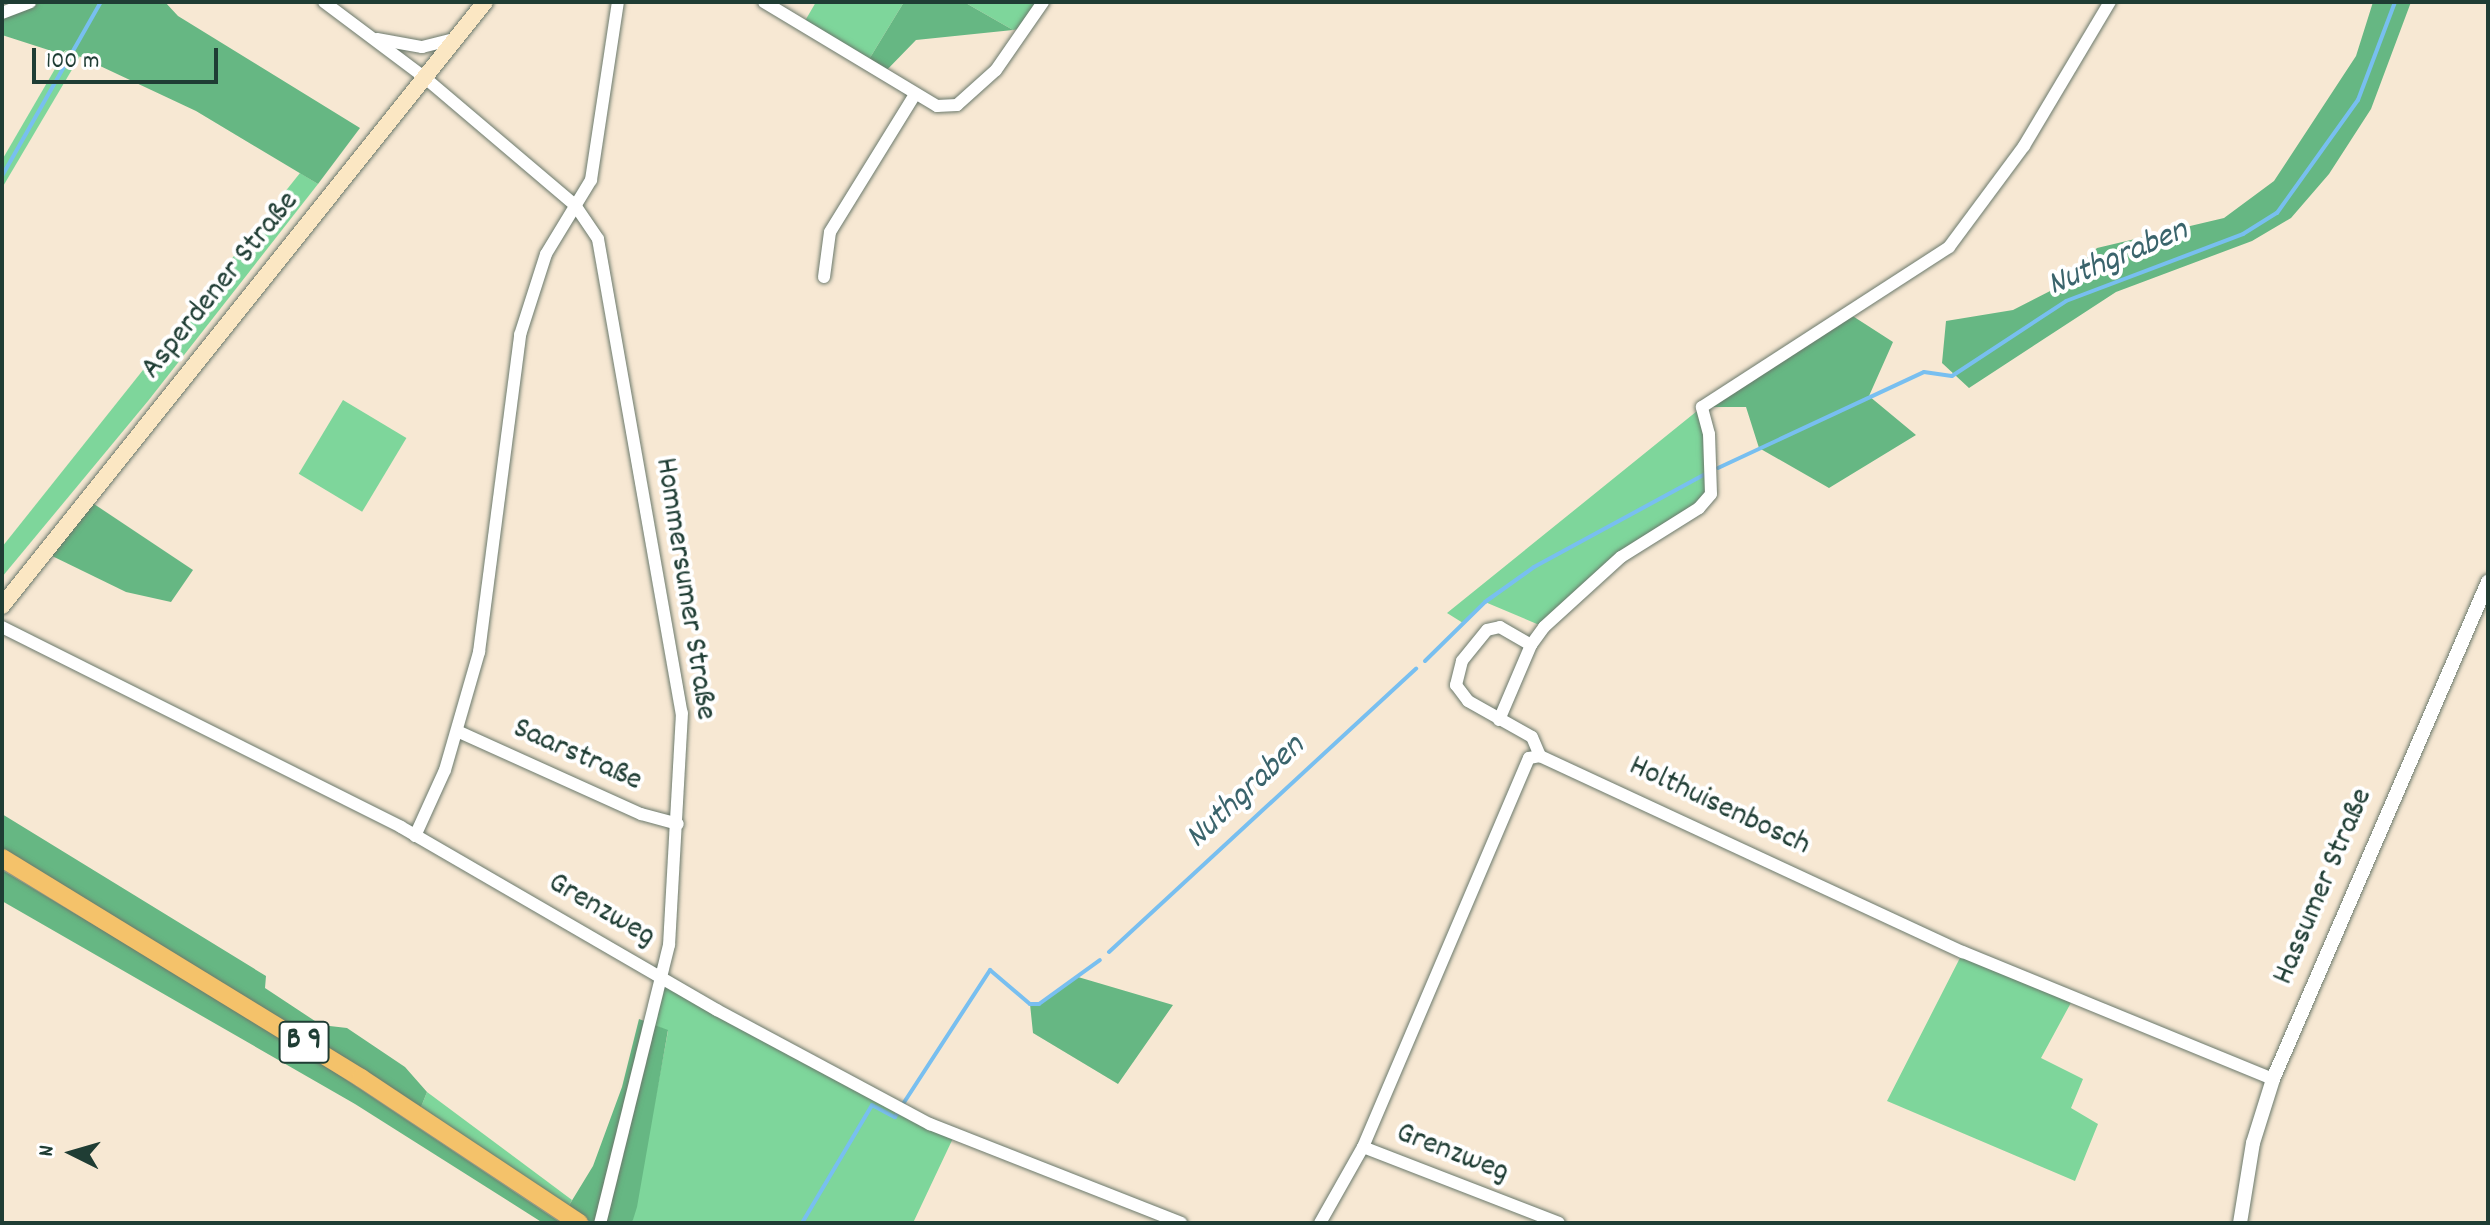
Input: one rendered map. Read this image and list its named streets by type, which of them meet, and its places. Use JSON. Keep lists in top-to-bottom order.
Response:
{
  "streets": {
    "main road": ["Asperdener Straße", "B 9"],
    "street": [
      "Hommersumer Straße",
      "Saarstraße",
      "Holthuisenbosch",
      "Hassumer Straße",
      "Grenzweg"
    ]
  },
  "crossings": [
    ["Asperdener Straße", "Hommersumer Straße"],
    ["Hommersumer Straße", "Saarstraße"],
    ["Hommersumer Straße", "Grenzweg"],
    ["Holthuisenbosch", "Hassumer Straße"]
  ],
  "water": ["Nuthgraben"],
  "scale_bar": "100 m",
  "north": "left"
}
